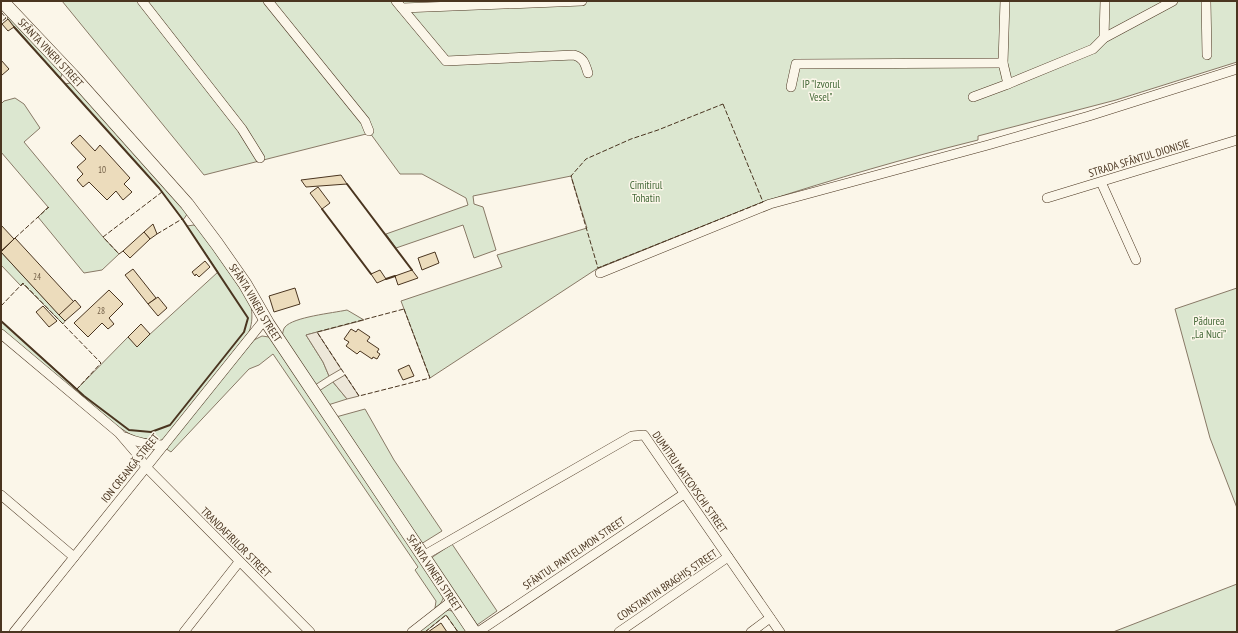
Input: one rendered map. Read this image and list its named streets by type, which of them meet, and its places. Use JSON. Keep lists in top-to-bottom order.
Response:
{
  "streets": {
    "street": [
      "SFÂNTA VINERI STREET",
      "STRADA SFÂNTUL DIONISIE",
      "ION CREANGĂ STREET",
      "DUMITRU MATCOVSCHI STREET",
      "TRANDAFIRILOR STREET",
      "SFÂNTUL PANTELIMON STREET",
      "CONSTANTIN BRAGHIŞ STREET"
    ]
  },
  "crossings": [
    ["SFÂNTA VINERI STREET", "ION CREANGĂ STREET"],
    ["SFÂNTA VINERI STREET", "DUMITRU MATCOVSCHI STREET"],
    ["ION CREANGĂ STREET", "TRANDAFIRILOR STREET"],
    ["DUMITRU MATCOVSCHI STREET", "SFÂNTUL PANTELIMON STREET"],
    ["DUMITRU MATCOVSCHI STREET", "CONSTANTIN BRAGHIŞ STREET"]
  ],
  "parks": ["IP \"Izvorul Vesel\"", "Cimitirul Tohatin", "Pădurea „La Nuci”"],
  "house_numbers": ["10", "24", "28"]
}
